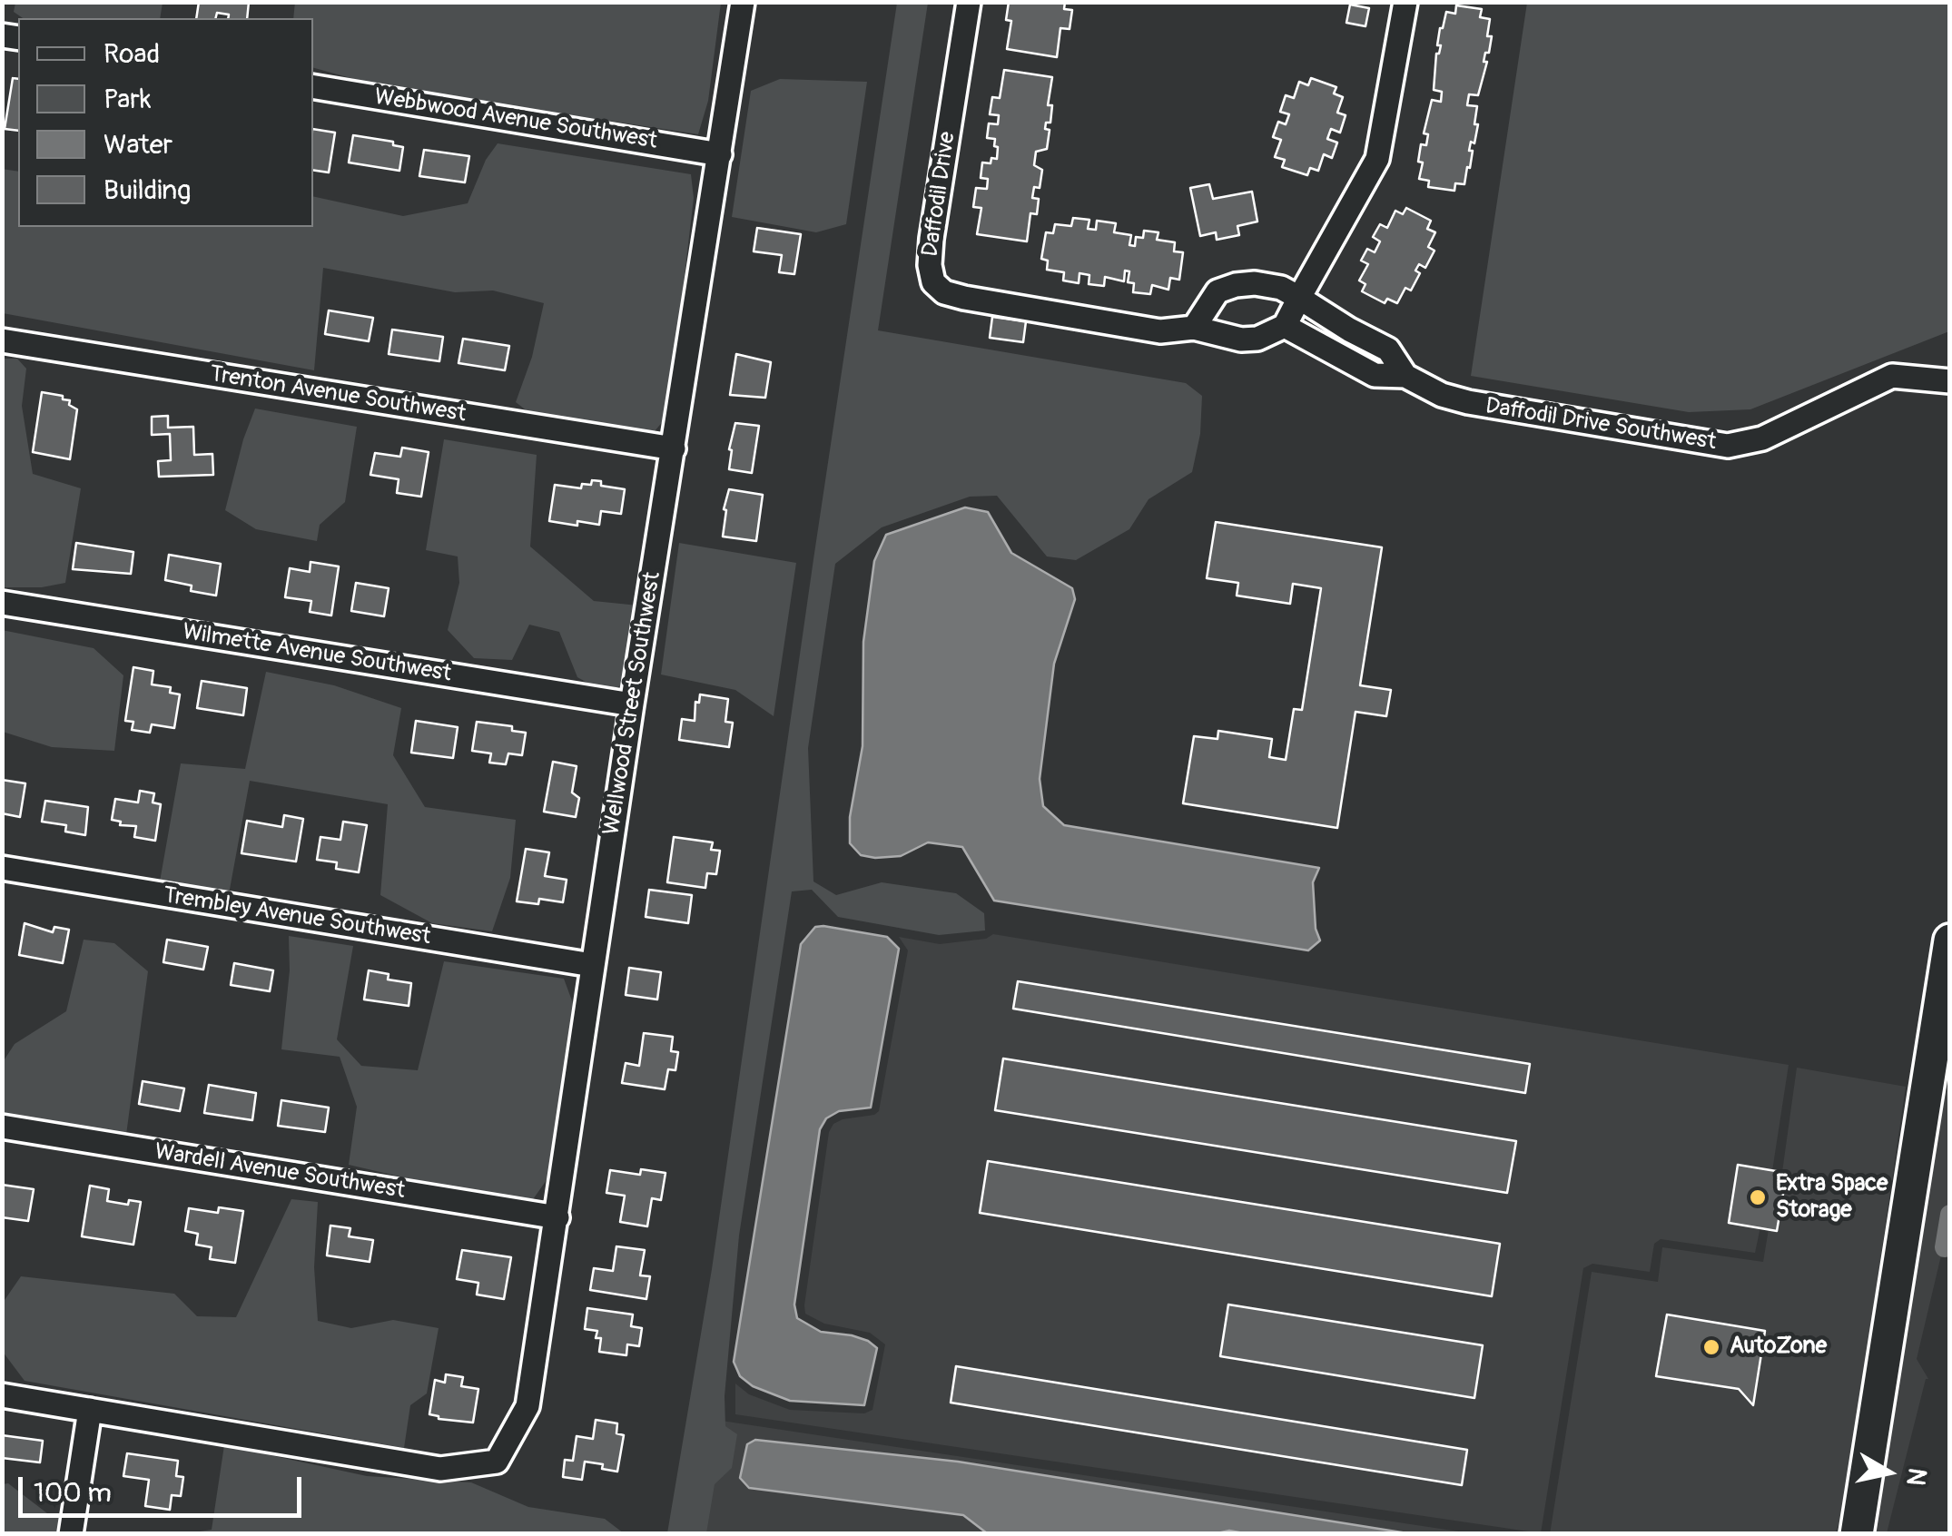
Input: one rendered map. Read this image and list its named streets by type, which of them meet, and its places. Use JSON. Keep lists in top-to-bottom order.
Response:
{
  "streets": {
    "street": [
      "Webbwood Avenue Southwest",
      "Daffodil Drive",
      "Trenton Avenue Southwest",
      "Daffodil Drive Southwest",
      "Wilmette Avenue Southwest",
      "Wellwood Street Southwest",
      "Trembley Avenue Southwest",
      "Wardell Avenue Southwest"
    ]
  },
  "crossings": [
    ["Webbwood Avenue Southwest", "Wellwood Street Southwest"],
    ["Daffodil Drive", "Daffodil Drive Southwest"],
    ["Trenton Avenue Southwest", "Wellwood Street Southwest"],
    ["Wilmette Avenue Southwest", "Wellwood Street Southwest"],
    ["Wellwood Street Southwest", "Trembley Avenue Southwest"],
    ["Wellwood Street Southwest", "Wardell Avenue Southwest"]
  ],
  "places": ["Extra Space Storage", "AutoZone"],
  "legend": [
    "Road",
    "Park",
    "Water",
    "Building"
  ],
  "scale_bar": "100 m",
  "north": "right"
}
